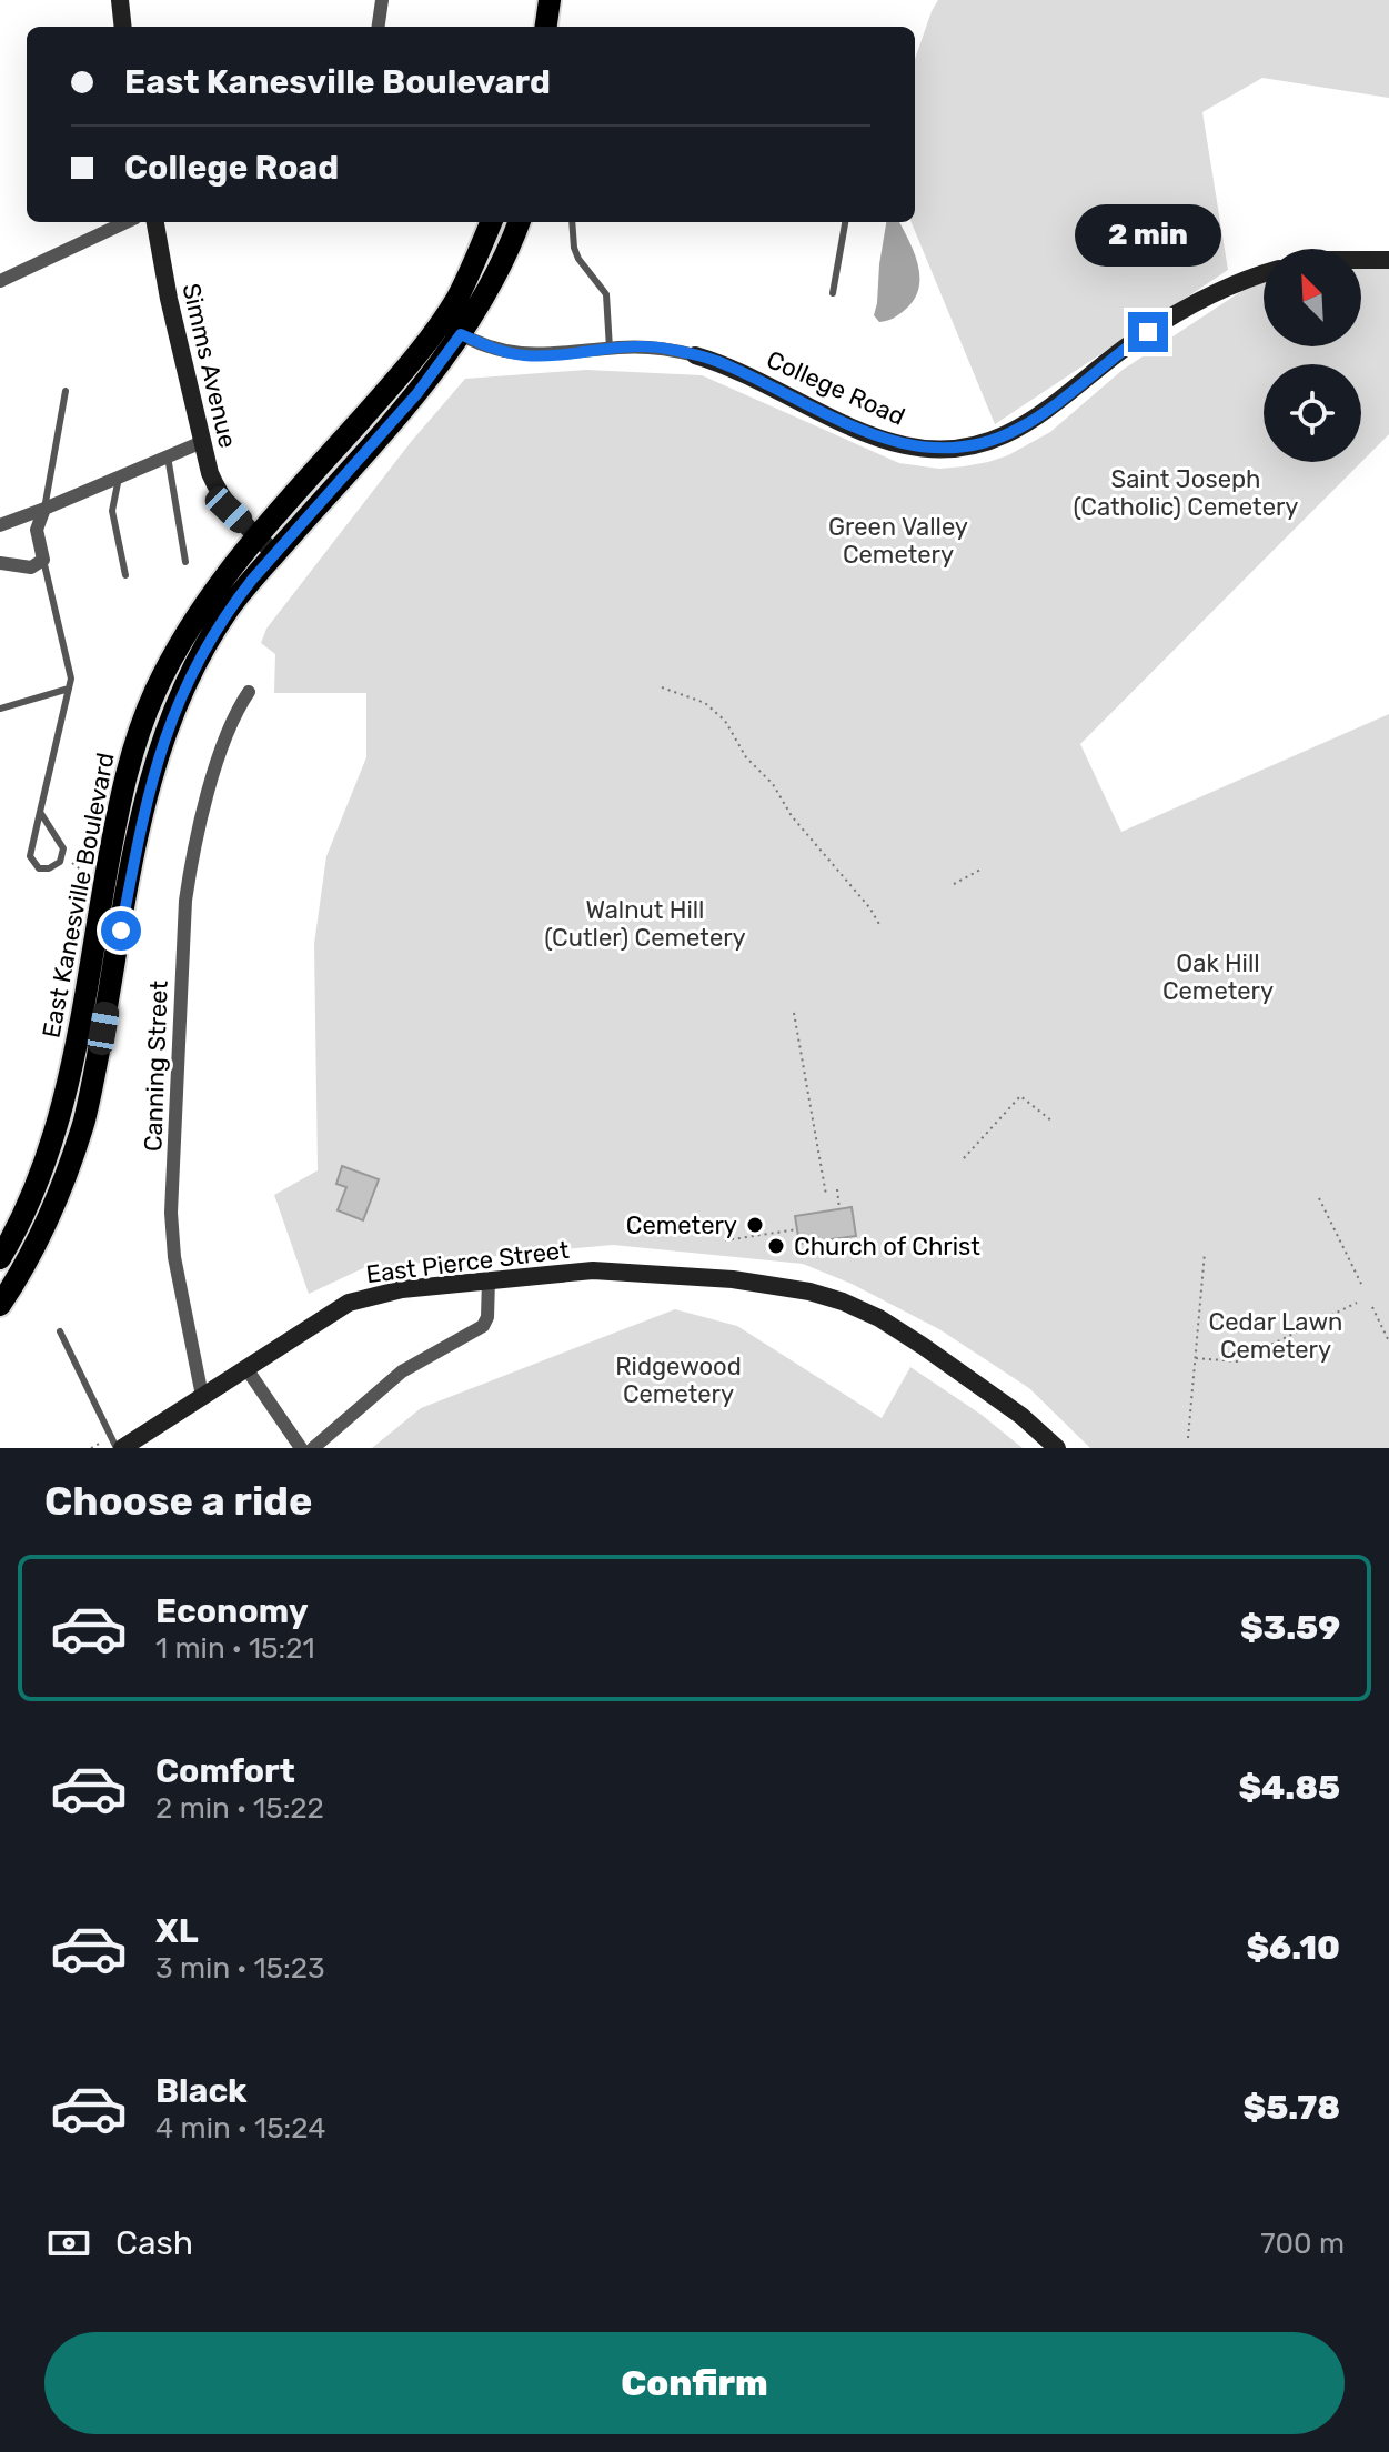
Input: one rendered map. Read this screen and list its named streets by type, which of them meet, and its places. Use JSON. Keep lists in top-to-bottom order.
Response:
{
  "streets": {
    "main road": ["East Kanesville Boulevard"],
    "street": [
      "Simms Avenue",
      "College Road",
      "Canning Street",
      "East Pierce Street"
    ]
  },
  "crossings": [
    ["Simms Avenue", "East Kanesville Boulevard"],
    ["College Road", "East Kanesville Boulevard"],
    ["Canning Street", "East Pierce Street"]
  ],
  "parks": [
    "Saint Joseph (Catholic) Cemetery",
    "Green Valley Cemetery",
    "Walnut Hill (Cutler) Cemetery",
    "Oak Hill Cemetery",
    "Cedar Lawn Cemetery",
    "Ridgewood Cemetery"
  ],
  "places": ["Cemetery", "Church of Christ"],
  "north": "top left",
  "page": {
    "banner": ["East Kanesville Boulevard", "College Road"],
    "bubble": "2 min",
    "heading": "Choose a ride",
    "list": [
      {
        "name": "Economy",
        "note": "1 min · 15:21",
        "value": "$3.59"
      },
      {
        "name": "Comfort",
        "note": "2 min · 15:22",
        "value": "$4.85"
      },
      {
        "name": "XL",
        "note": "3 min · 15:23",
        "value": "$6.10"
      },
      {
        "name": "Black",
        "note": "4 min · 15:24",
        "value": "$5.78"
      }
    ],
    "pay": ["Cash", "700 m"],
    "buttons": "Confirm"
  }
}
